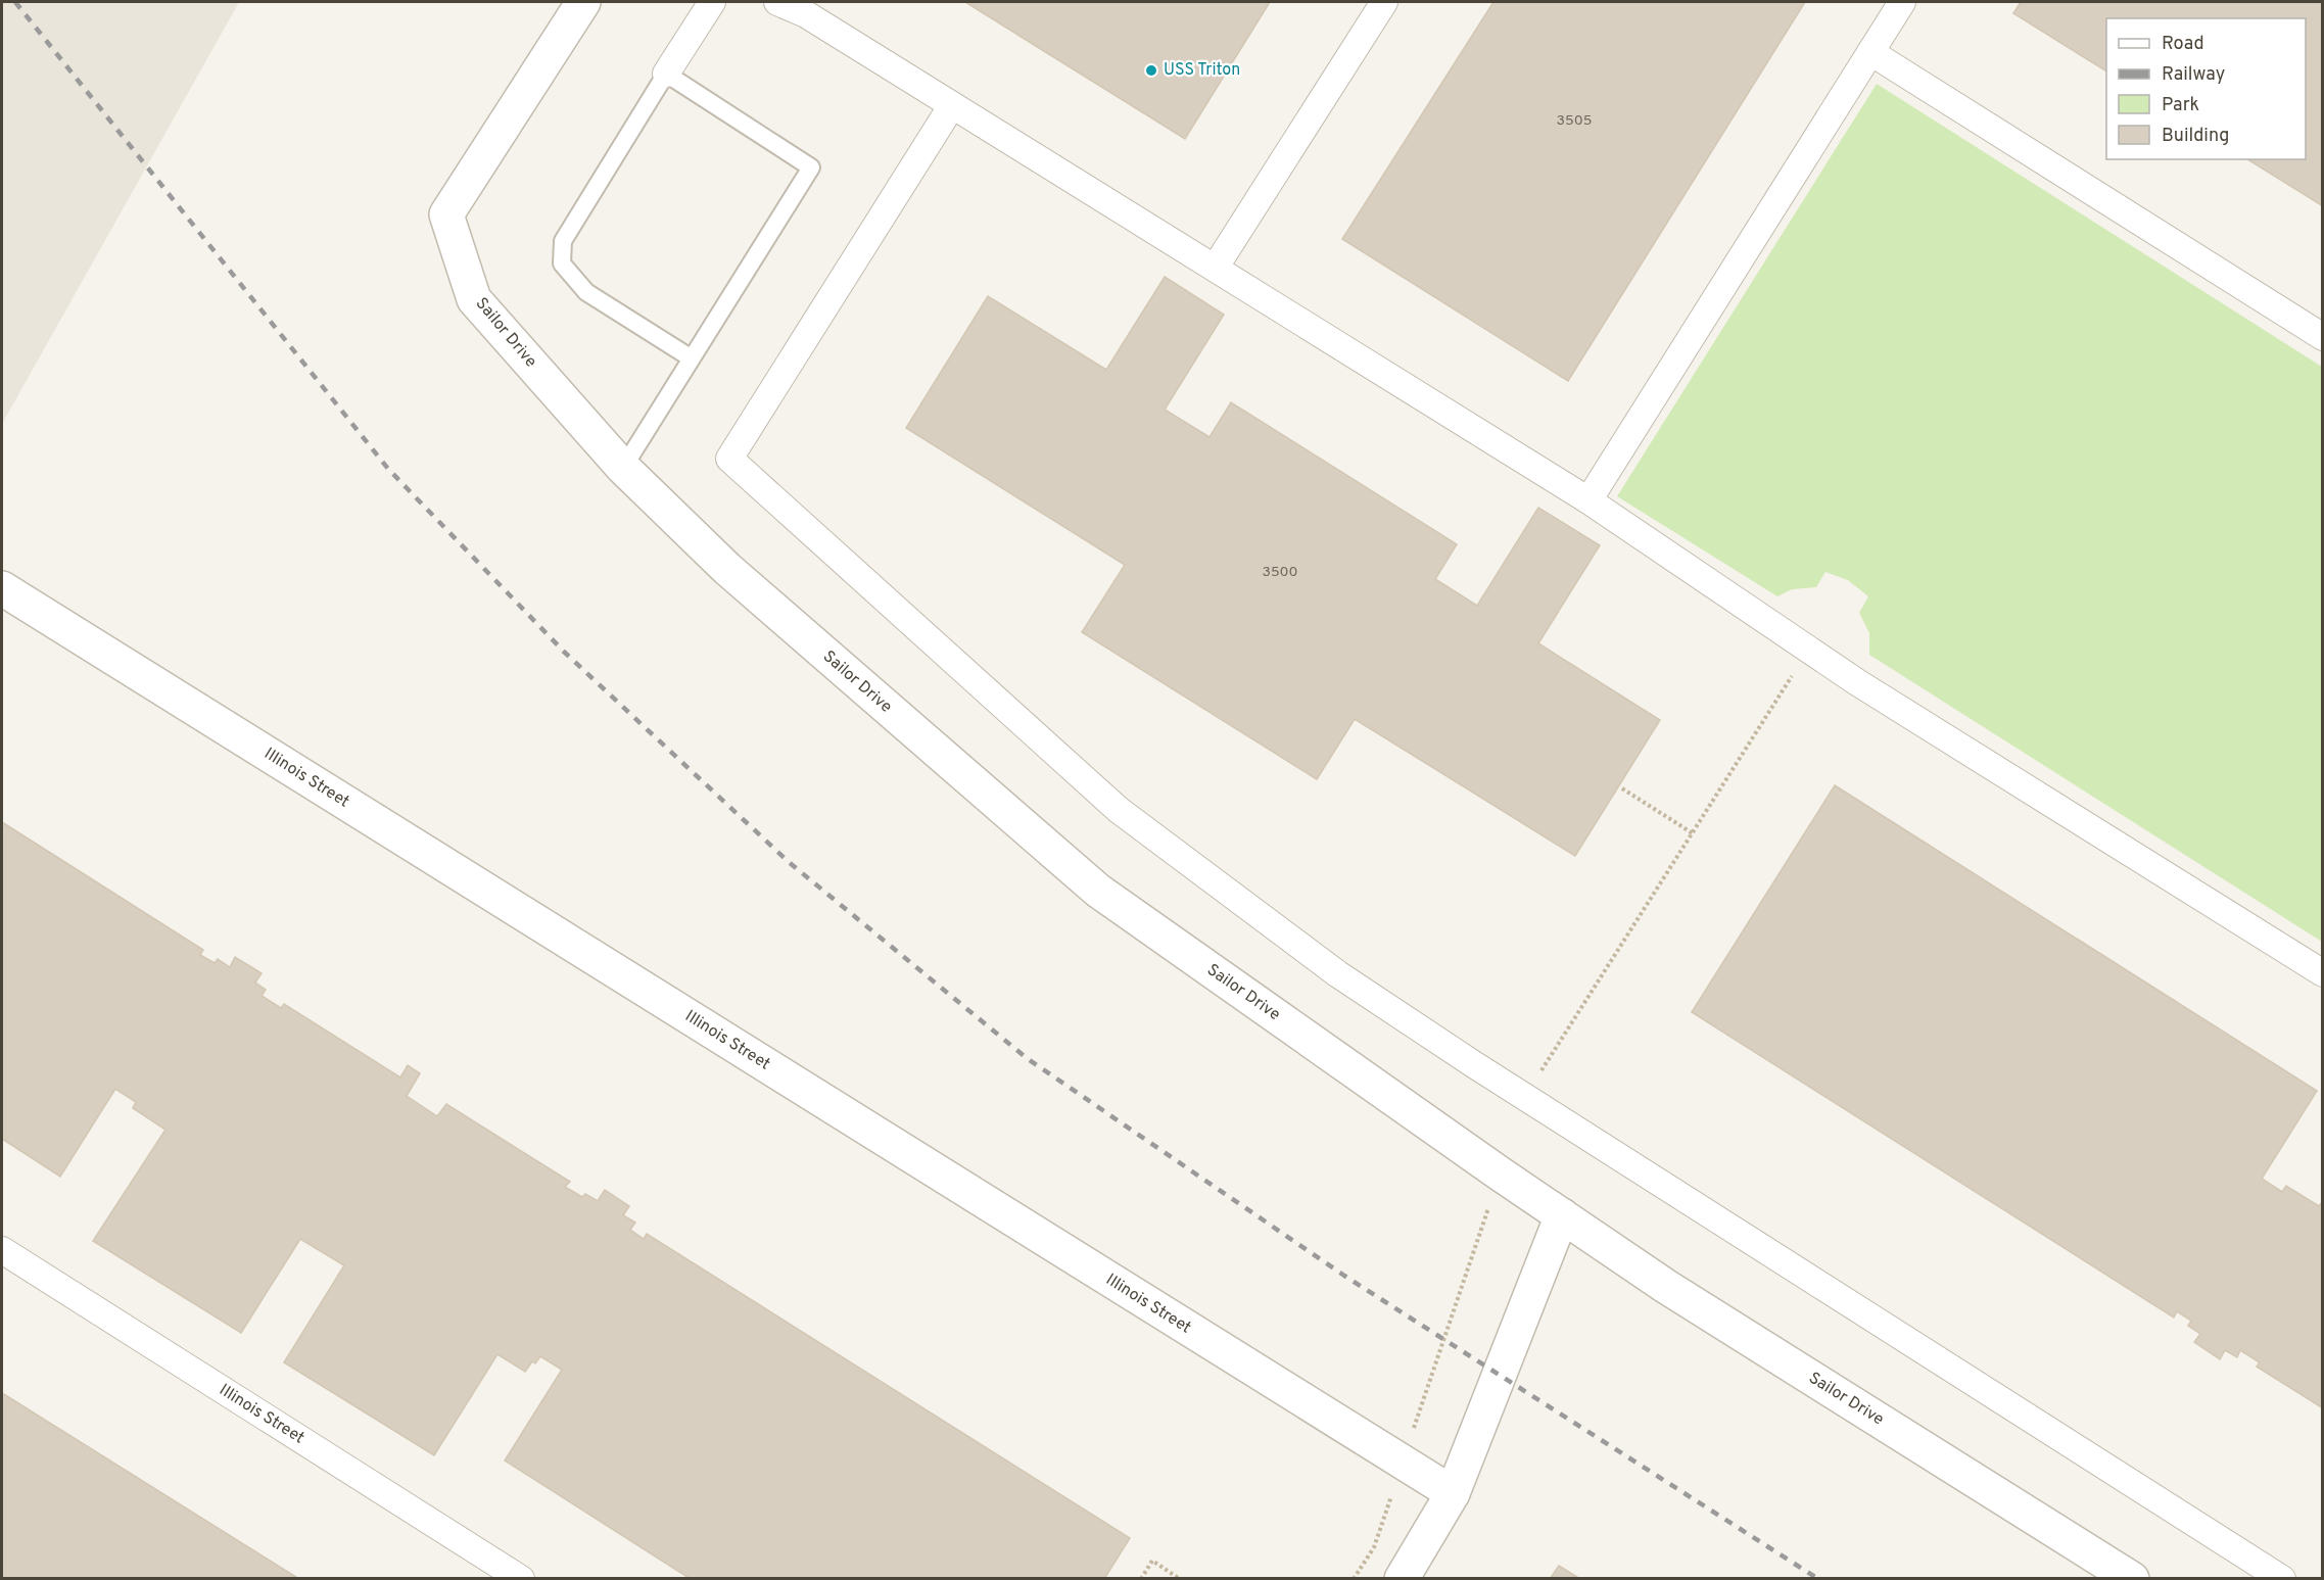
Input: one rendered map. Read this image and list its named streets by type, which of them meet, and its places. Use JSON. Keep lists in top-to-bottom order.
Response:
{
  "streets": {
    "street": ["Sailor Drive", "Illinois Street"]
  },
  "places": ["USS Triton"],
  "house_numbers": ["3505", "3500"],
  "legend": [
    "Road",
    "Railway",
    "Park",
    "Building"
  ]
}
